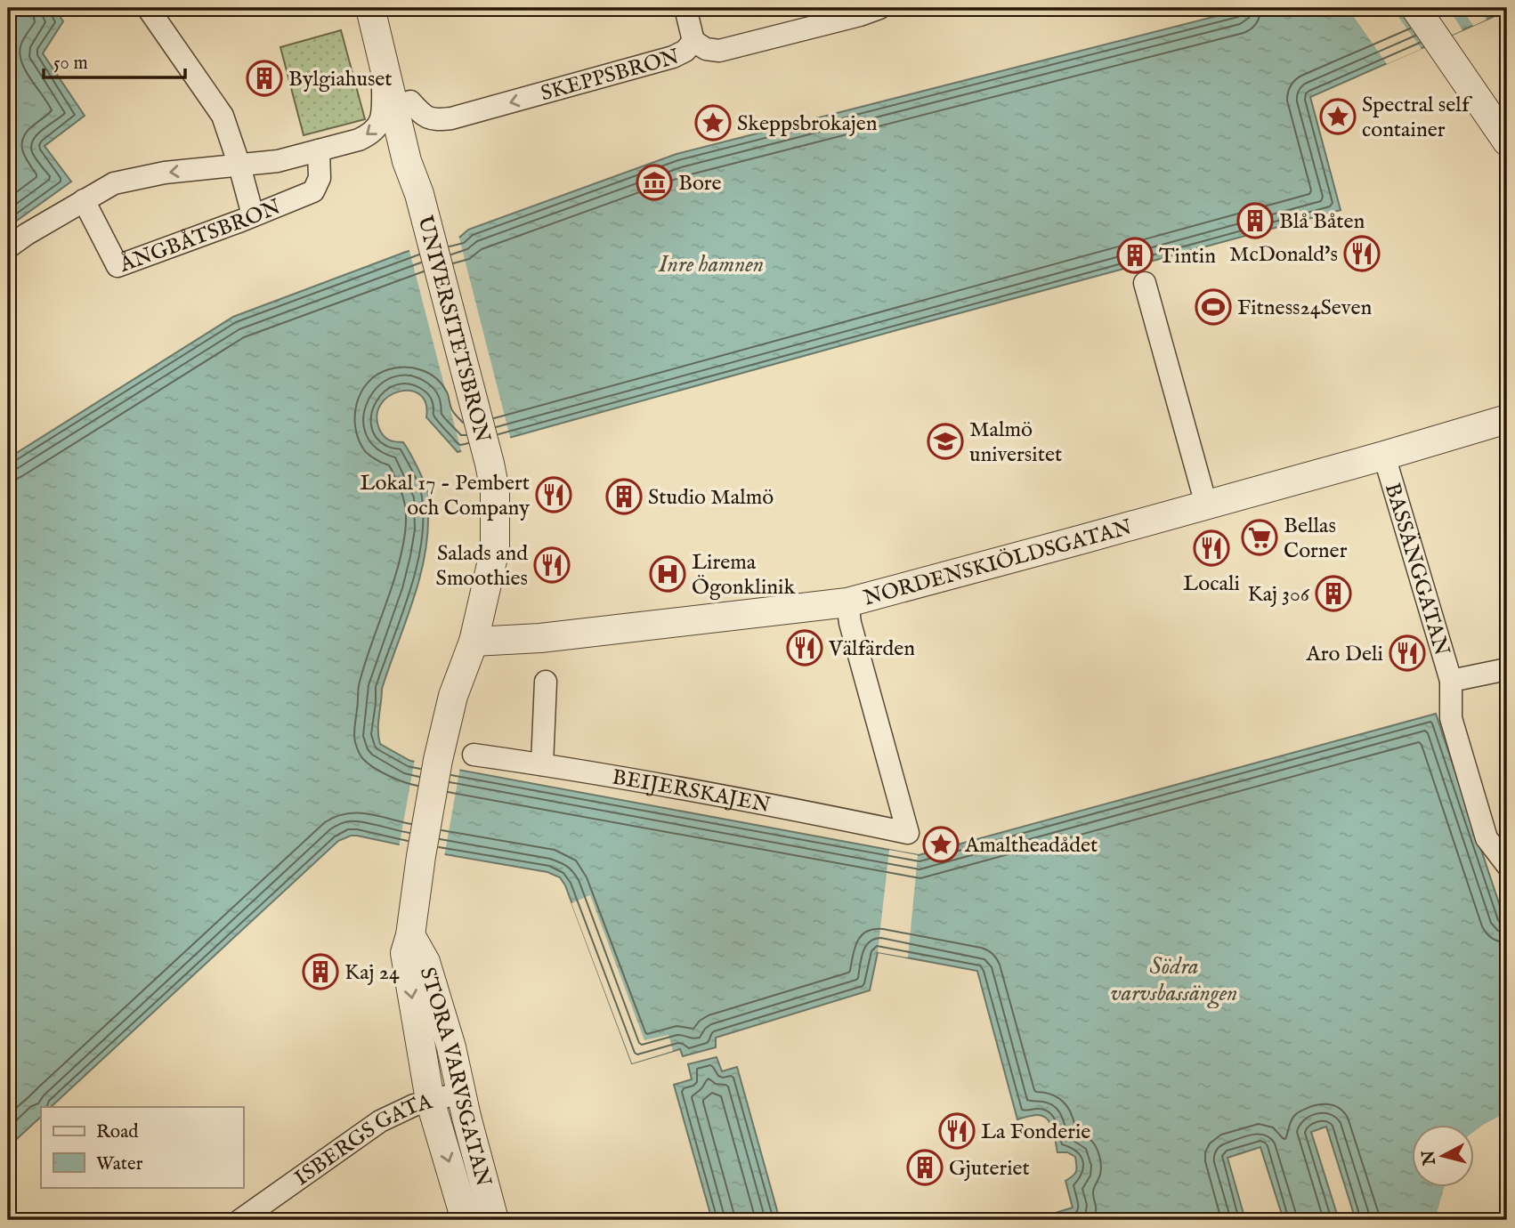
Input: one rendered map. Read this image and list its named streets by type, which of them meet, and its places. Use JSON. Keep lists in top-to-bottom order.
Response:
{
  "streets": {
    "street": [
      "SKEPPSBRON",
      "ÅNGBÅTSBRON",
      "UNIVERSITETSBRON",
      "NORDENSKIÖLDSGATAN",
      "BASSÄNGGATAN",
      "BEIJERSKAJEN",
      "STORA VARVSGATAN",
      "ISBERGS GATA"
    ]
  },
  "crossings": [
    ["UNIVERSITETSBRON", "NORDENSKIÖLDSGATAN"],
    ["UNIVERSITETSBRON", "STORA VARVSGATAN"],
    ["NORDENSKIÖLDSGATAN", "BASSÄNGGATAN"],
    ["NORDENSKIÖLDSGATAN", "BEIJERSKAJEN"],
    ["NORDENSKIÖLDSGATAN", "STORA VARVSGATAN"],
    ["STORA VARVSGATAN", "ISBERGS GATA"]
  ],
  "one_way": ["SKEPPSBRON"],
  "water": ["Inre hamnen", "Södra varvsbassängen"],
  "places": {
    "building": [
      "Bylgiahuset",
      "Blå Båten",
      "Tintin",
      "Studio Malmö",
      "Kaj 306",
      "Kaj 24",
      "Gjuteriet"
    ],
    "place": ["Spectral self container", "Skeppsbrokajen", "Amaltheadådet"],
    "museum": ["Bore"],
    "restaurant": [
      "McDonald's",
      "Lokal 17 - Pembert och Company",
      "Locali",
      "Salads and Smoothies",
      "Välfärden",
      "Aro Deli",
      "La Fonderie"
    ],
    "sports": ["Fitness24Seven"],
    "school or university": ["Malmö universitet"],
    "supermarket": ["Bellas Corner"],
    "hospital": ["Lirema Ögonklinik"]
  },
  "legend": ["Road", "Water"],
  "scale_bar": "50 m",
  "north": "left"
}
